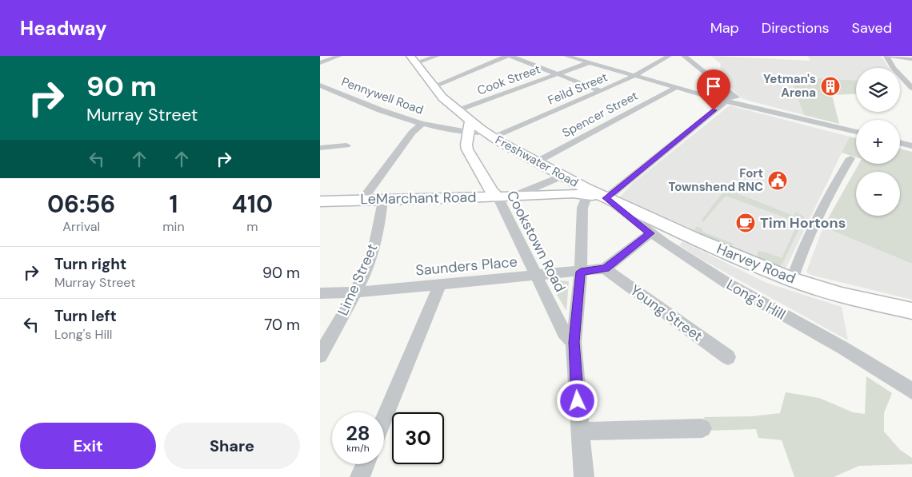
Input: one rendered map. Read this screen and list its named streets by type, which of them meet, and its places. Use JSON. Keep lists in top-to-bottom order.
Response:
{
  "streets": {
    "main road": [
      "Freshwater Road",
      "LeMarchant Road",
      "Cookstown Road",
      "Harvey Road"
    ],
    "street": [
      "Cook Street",
      "Feild Street",
      "Pennywell Road",
      "Spencer Street",
      "Saunders Place",
      "Lime Street",
      "Long's Hill",
      "Young Street"
    ]
  },
  "crossings": [
    ["Cook Street", "Freshwater Road"],
    ["Feild Street", "Freshwater Road"],
    ["Pennywell Road", "Freshwater Road"],
    ["Pennywell Road", "Cookstown Road"],
    ["Spencer Street", "Freshwater Road"],
    ["Freshwater Road", "LeMarchant Road"],
    ["Freshwater Road", "Cookstown Road"],
    ["Freshwater Road", "Harvey Road"],
    ["Freshwater Road", "Long's Hill"],
    ["LeMarchant Road", "Cookstown Road"],
    ["LeMarchant Road", "Harvey Road"],
    ["LeMarchant Road", "Lime Street"],
    ["LeMarchant Road", "Long's Hill"],
    ["Cookstown Road", "Saunders Place"],
    ["Harvey Road", "Long's Hill"],
    ["Saunders Place", "Lime Street"],
    ["Saunders Place", "Young Street"]
  ],
  "places": {
    "building": ["Yetman's Arena"],
    "public building": ["Fort Townshend RNC"],
    "cafe": ["Tim Hortons"]
  },
  "page": {
    "header": "Headway",
    "nav": ["Map", "Directions", "Saved"],
    "turn": ["90 m", "Murray Street"],
    "map_buttons": ["+", "−"],
    "eta": [
      "06:56",
      "Arrival",
      "1",
      "min",
      "410",
      "m"
    ],
    "list": [
      {
        "name": "Turn right",
        "note": "Murray Street",
        "value": "90 m"
      },
      {
        "name": "Turn left",
        "note": "Long's Hill",
        "value": "70 m"
      }
    ],
    "speed": "28 km/h",
    "limit": "30",
    "buttons": ["Exit", "Share"]
  }
}
